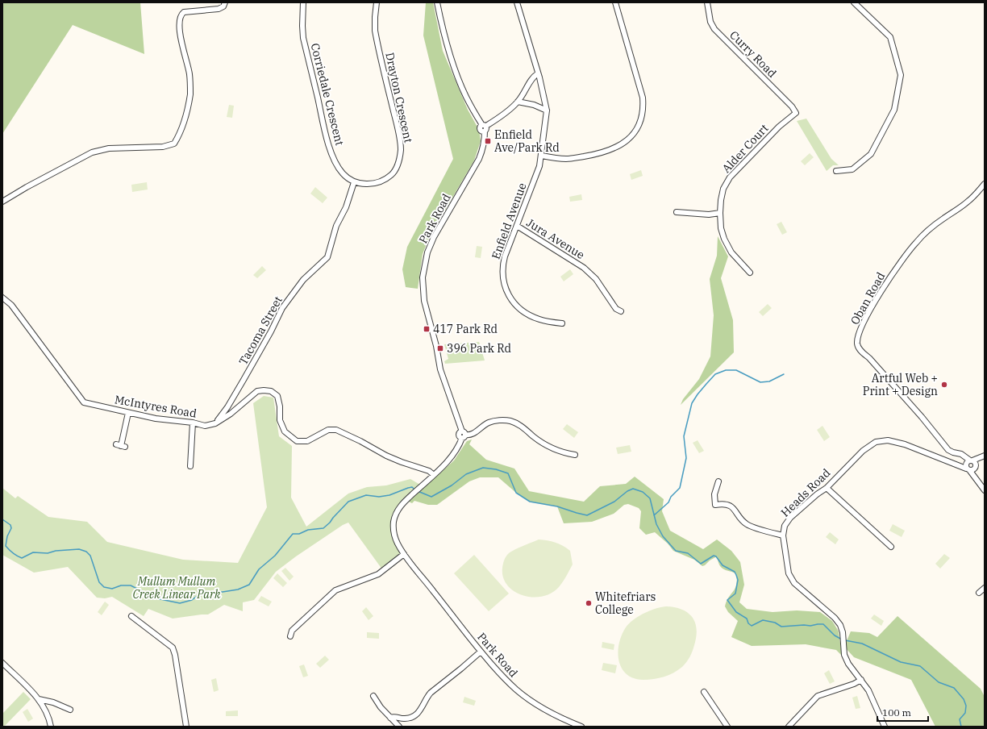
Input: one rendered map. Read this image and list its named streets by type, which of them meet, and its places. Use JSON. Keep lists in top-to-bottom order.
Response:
{
  "streets": {
    "street": [
      "Curry Road",
      "Corriedale Crescent",
      "Drayton Crescent",
      "Alder Court",
      "Park Road",
      "Enfield Avenue",
      "Jura Avenue",
      "Oban Road",
      "Tacoma Street",
      "McIntyres Road",
      "Heads Road"
    ]
  },
  "crossings": [
    ["Curry Road", "Alder Court"],
    ["Corriedale Crescent", "Drayton Crescent"],
    ["Corriedale Crescent", "Tacoma Street"],
    ["Drayton Crescent", "Tacoma Street"],
    ["Enfield Avenue", "Jura Avenue"],
    ["Oban Road", "Heads Road"],
    ["Tacoma Street", "McIntyres Road"]
  ],
  "parks": ["Mullum Mullum Creek Linear Park"],
  "places": {
    "transit": ["Enfield Ave/Park Rd", "417 Park Rd", "396 Park Rd"],
    "other": ["Artful Web + Print + Design", "Whitefriars College"]
  },
  "scale_bar": "100 m"
}
